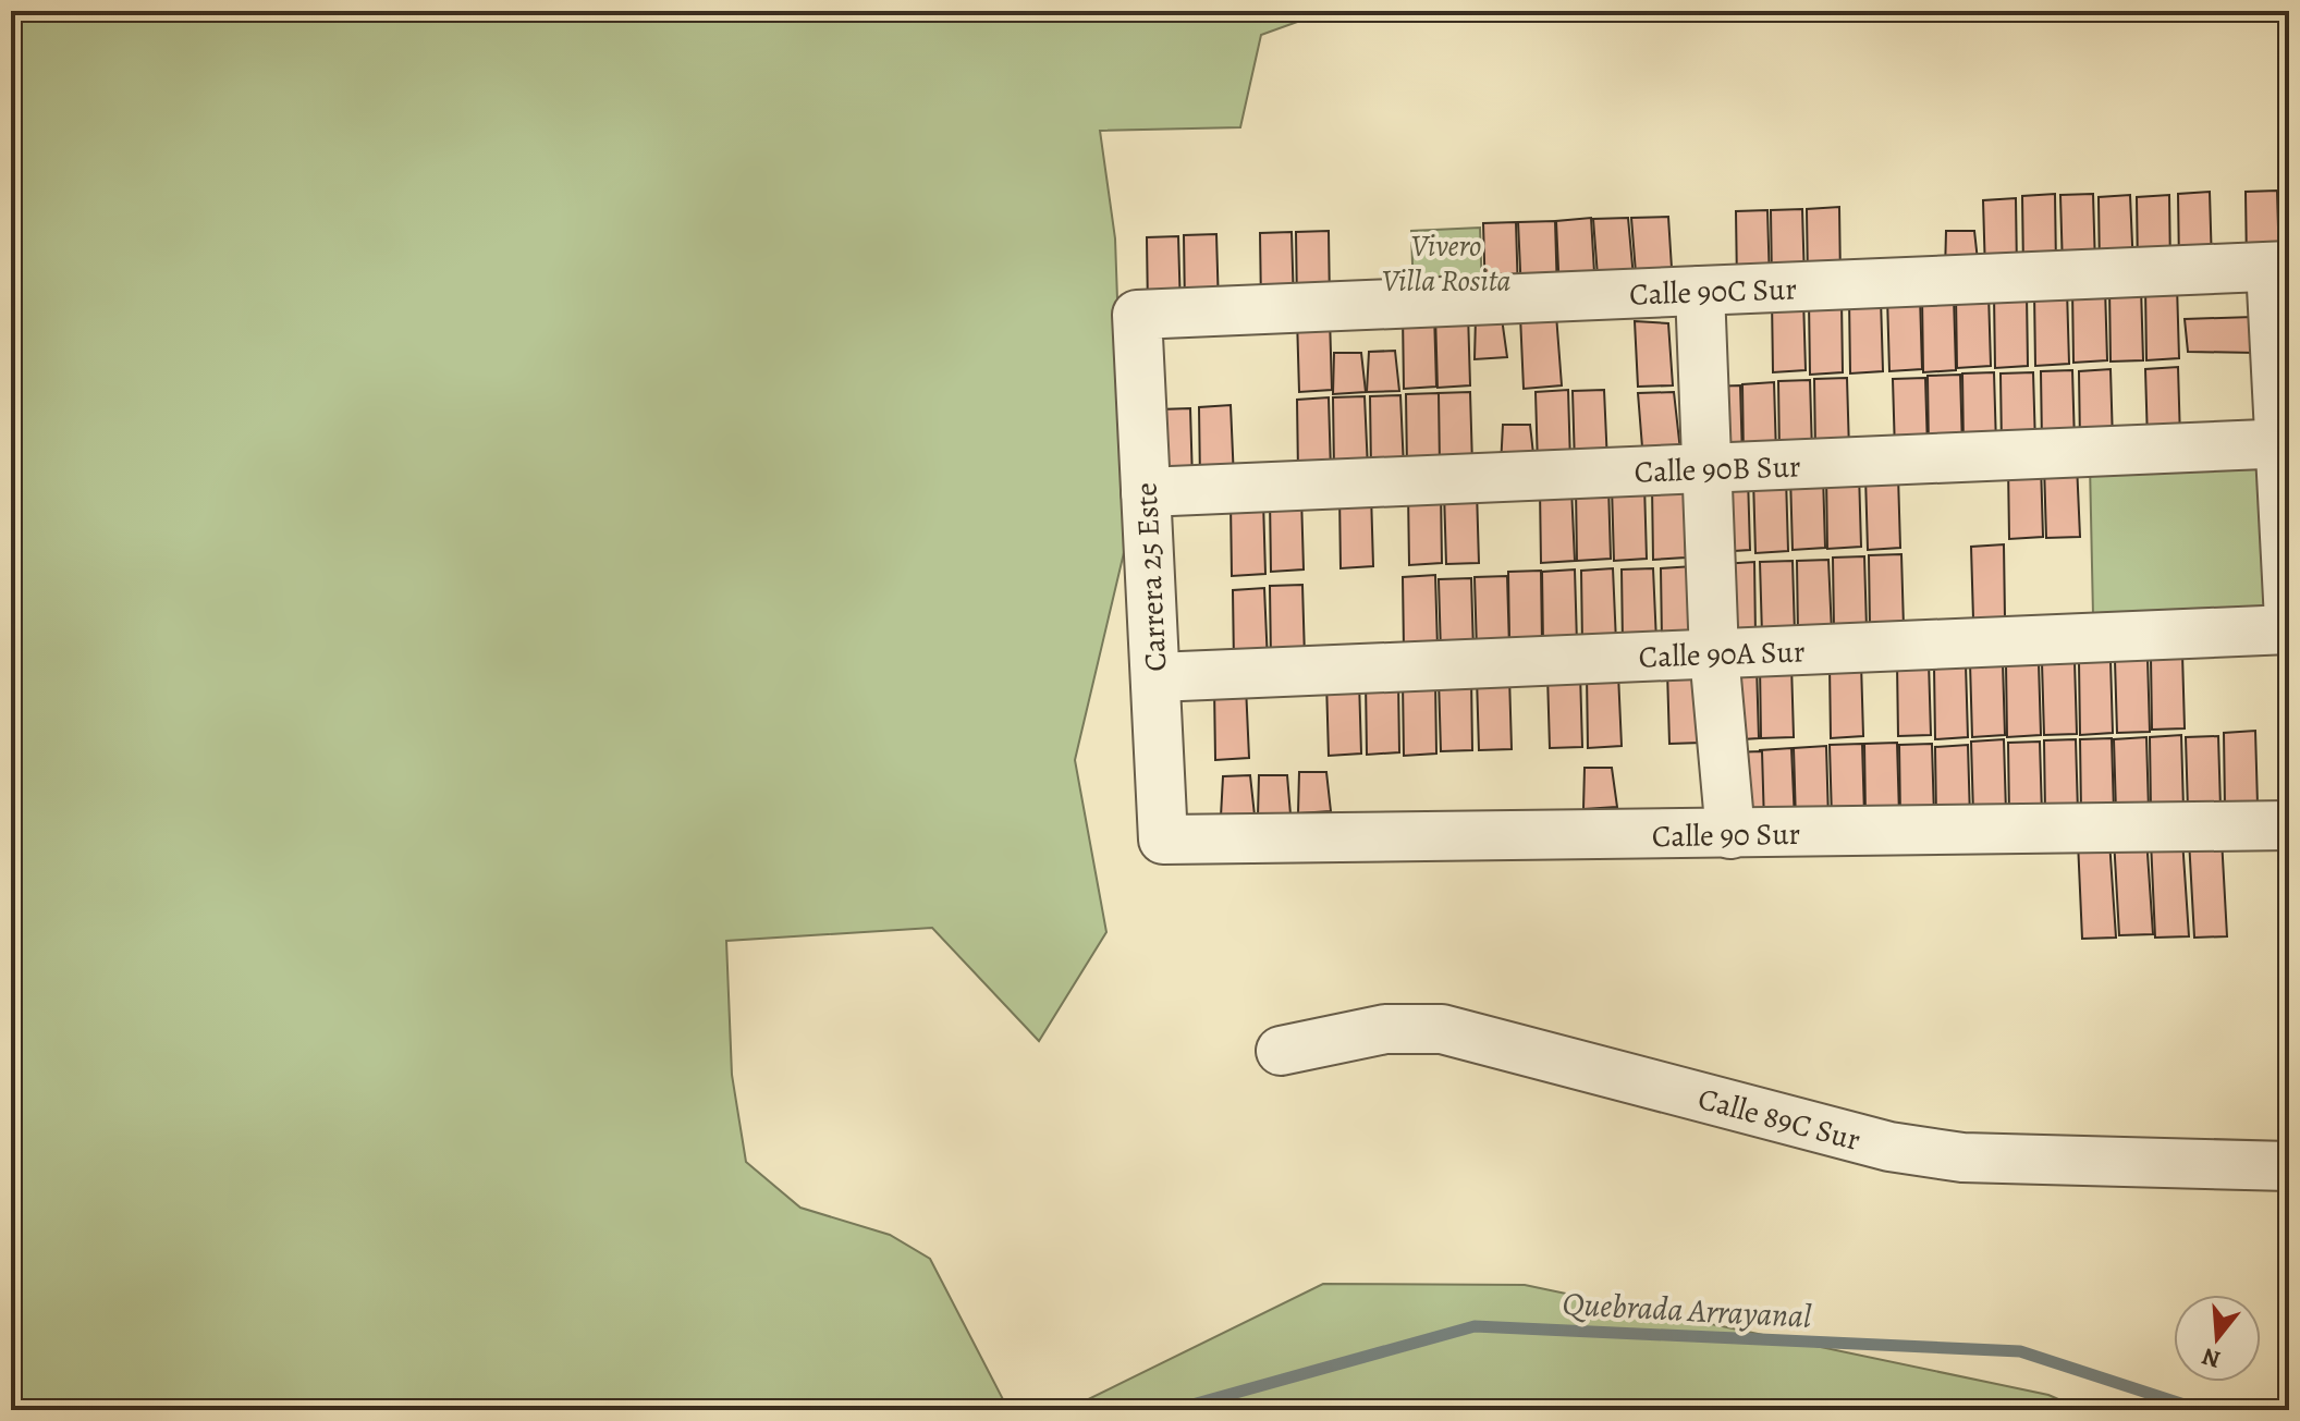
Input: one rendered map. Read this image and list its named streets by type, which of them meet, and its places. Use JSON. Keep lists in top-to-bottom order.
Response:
{
  "streets": {
    "street": [
      "Calle 90C Sur",
      "Calle 90B Sur",
      "Carrera 25 Este",
      "Calle 90A Sur",
      "Calle 90 Sur",
      "Calle 89C Sur"
    ]
  },
  "crossings": [
    ["Calle 90C Sur", "Carrera 25 Este"],
    ["Calle 90B Sur", "Carrera 25 Este"],
    ["Carrera 25 Este", "Calle 90A Sur"],
    ["Carrera 25 Este", "Calle 90 Sur"]
  ],
  "water": ["Quebrada Arrayanal"],
  "parks": ["Vivero Villa Rosita"],
  "north": "bottom"
}
